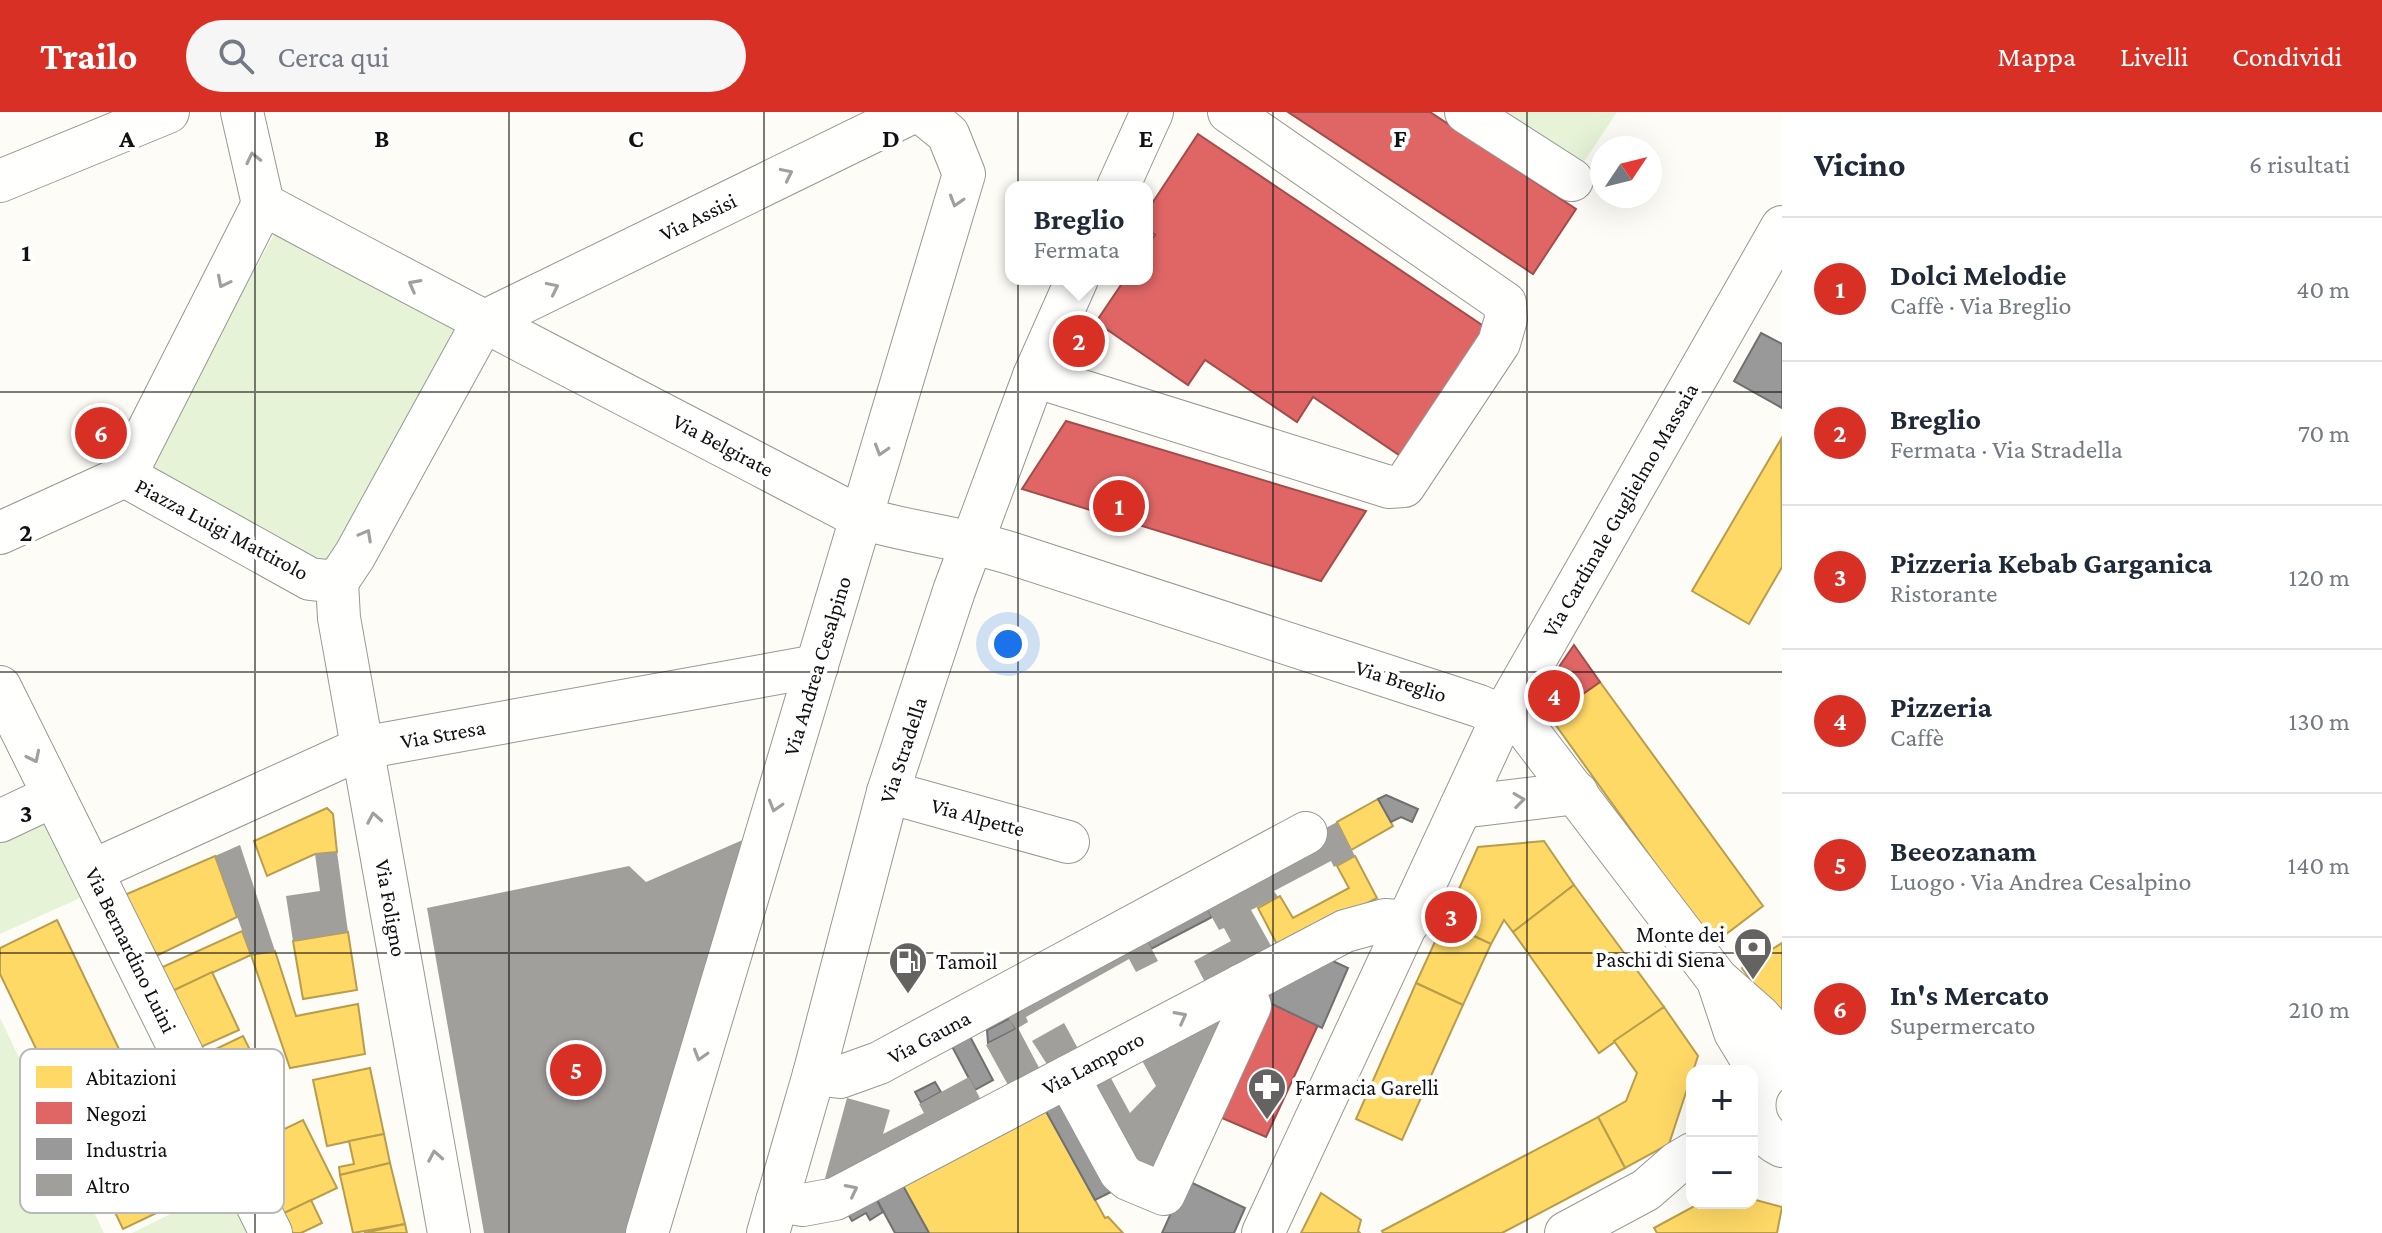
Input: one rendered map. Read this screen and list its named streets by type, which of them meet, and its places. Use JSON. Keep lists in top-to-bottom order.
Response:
{
  "streets": {
    "street": [
      "Via Assisi",
      "Via Belgirate",
      "Via Cardinale Guglielmo Massaia",
      "Piazza Luigi Mattirolo",
      "Via Andrea Cesalpino",
      "Via Breglio",
      "Via Stresa",
      "Via Stradella",
      "Via Alpette",
      "Via Foligno",
      "Via Bernardino Luini",
      "Via Gauna",
      "Via Lamporo"
    ]
  },
  "crossings": [
    ["Via Assisi", "Via Belgirate"],
    ["Via Assisi", "Piazza Luigi Mattirolo"],
    ["Via Belgirate", "Piazza Luigi Mattirolo"],
    ["Via Belgirate", "Via Andrea Cesalpino"],
    ["Via Belgirate", "Via Breglio"],
    ["Via Belgirate", "Via Stradella"],
    ["Via Cardinale Guglielmo Massaia", "Via Breglio"],
    ["Via Cardinale Guglielmo Massaia", "Via Lamporo"],
    ["Piazza Luigi Mattirolo", "Via Foligno"],
    ["Via Andrea Cesalpino", "Via Stresa"],
    ["Via Breglio", "Via Stradella"],
    ["Via Stresa", "Via Foligno"],
    ["Via Stresa", "Via Bernardino Luini"],
    ["Via Stradella", "Via Alpette"],
    ["Via Stradella", "Via Gauna"],
    ["Via Stradella", "Via Lamporo"]
  ],
  "one_way": [
    "Via Assisi",
    "Via Andrea Cesalpino",
    "Via Foligno",
    "Via Lamporo"
  ],
  "places": {
    "bank": ["Monte dei Paschi di Siena"],
    "fuel station": ["Tamoil"],
    "pharmacy": ["Farmacia Garelli"]
  },
  "legend": [
    "Abitazioni",
    "Negozi",
    "Industria",
    "Altro"
  ],
  "north": "top right",
  "page": {
    "header": "Trailo",
    "search": "Cerca qui",
    "nav": ["Mappa", "Livelli", "Condividi"],
    "heading": ["Vicino", "6 risultati"],
    "popup": ["Breglio", "Fermata"],
    "list": [
      {
        "mark": "1",
        "name": "Dolci Melodie",
        "note": "Caffè · Via Breglio",
        "value": "40 m"
      },
      {
        "mark": "2",
        "name": "Breglio",
        "note": "Fermata · Via Stradella",
        "value": "70 m"
      },
      {
        "mark": "3",
        "name": "Pizzeria Kebab Garganica",
        "note": "Ristorante",
        "value": "120 m"
      },
      {
        "mark": "4",
        "name": "Pizzeria",
        "note": "Caffè",
        "value": "130 m"
      },
      {
        "mark": "5",
        "name": "Beeozanam",
        "note": "Luogo · Via Andrea Cesalpino",
        "value": "140 m"
      },
      {
        "mark": "6",
        "name": "In's Mercato",
        "note": "Supermercato",
        "value": "210 m"
      }
    ],
    "pins": [
      "2",
      "6",
      "1",
      "4",
      "3",
      "5"
    ],
    "map_buttons": ["+", "−"]
  },
  "grid": {
    "columns": [
      "A",
      "B",
      "C",
      "D",
      "E",
      "F"
    ],
    "rows": ["1", "2", "3"]
  }
}
